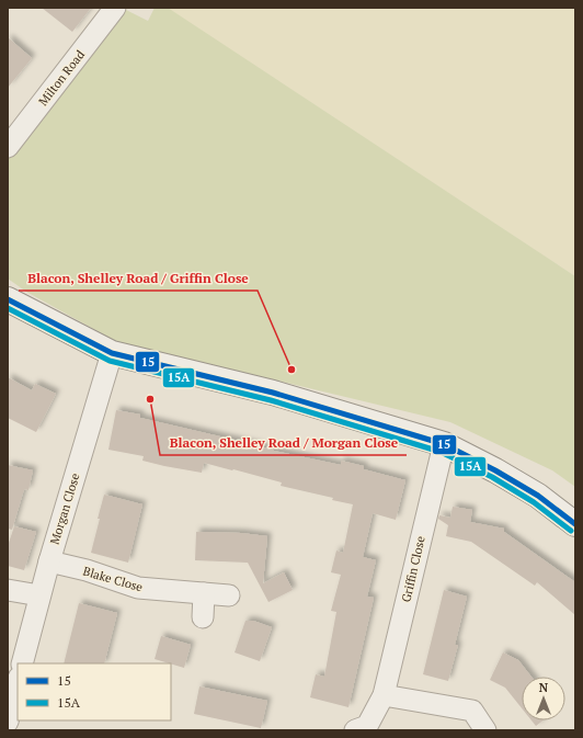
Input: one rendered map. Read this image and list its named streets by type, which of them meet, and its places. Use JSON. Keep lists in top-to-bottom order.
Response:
{
  "streets": {
    "street": [
      "Milton Road",
      "Morgan Close",
      "Griffin Close",
      "Blake Close"
    ]
  },
  "crossings": [
    ["Morgan Close", "Blake Close"]
  ],
  "places": ["Blacon, Shelley Road / Griffin Close", "Blacon, Shelley Road / Morgan Close"],
  "lines": ["transit line 15", "transit line 15A"],
  "legend": ["15", "15A"],
  "north": "top"
}
